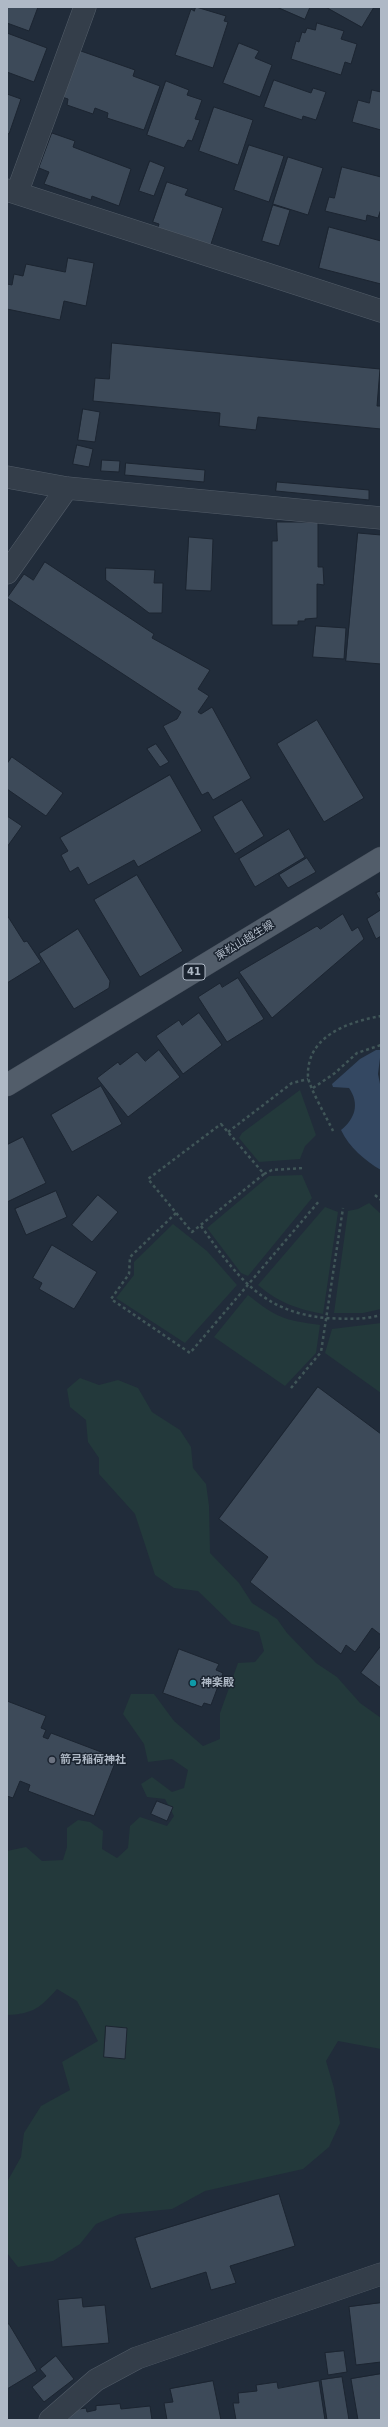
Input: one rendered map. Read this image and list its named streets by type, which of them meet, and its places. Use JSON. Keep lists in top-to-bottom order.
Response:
{
  "streets": {
    "main road": ["東松山越生線", "41"]
  },
  "places": ["神楽殿", "箭弓稲荷神社"]
}
